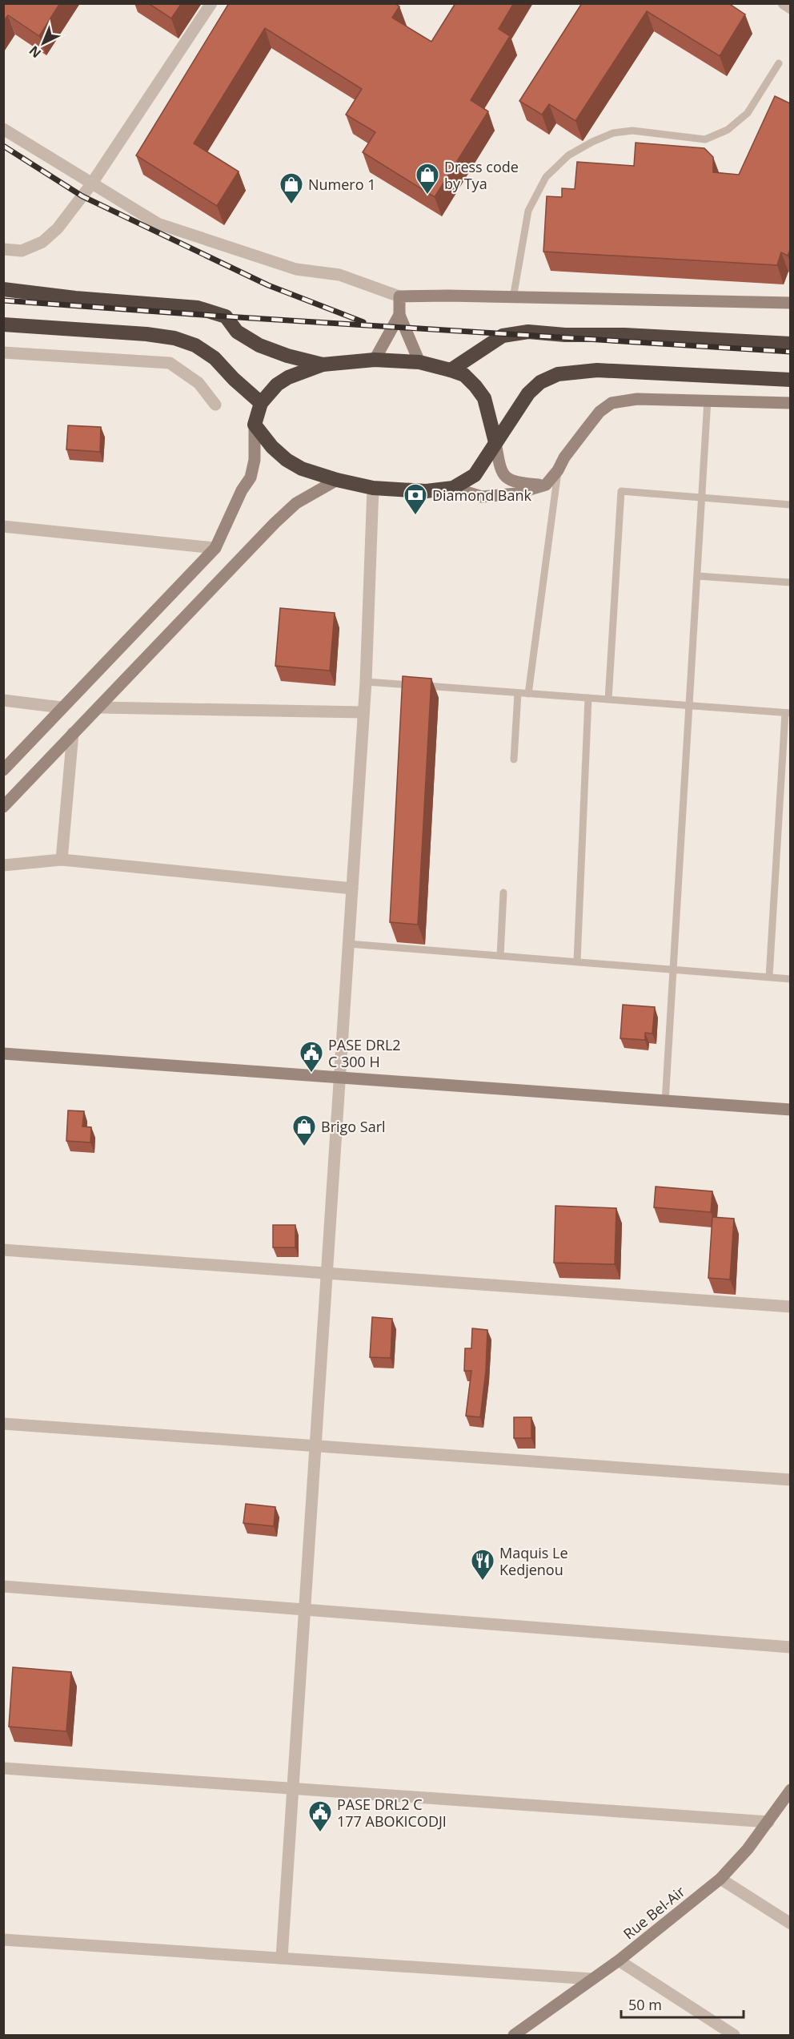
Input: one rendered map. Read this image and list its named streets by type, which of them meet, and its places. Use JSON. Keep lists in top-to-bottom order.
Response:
{
  "streets": {
    "main road": ["Rue Bel-Air"]
  },
  "places": {
    "shop": ["Dress code by Tya", "Numero 1", "Brigo Sarl"],
    "bank": ["Diamond Bank"],
    "public building": ["PASE DRL2 C 300 H", "PASE DRL2 C 177 ABOKICODJI"],
    "restaurant": ["Maquis Le Kedjenou"]
  },
  "scale_bar": "50 m",
  "north": "bottom left"
}
